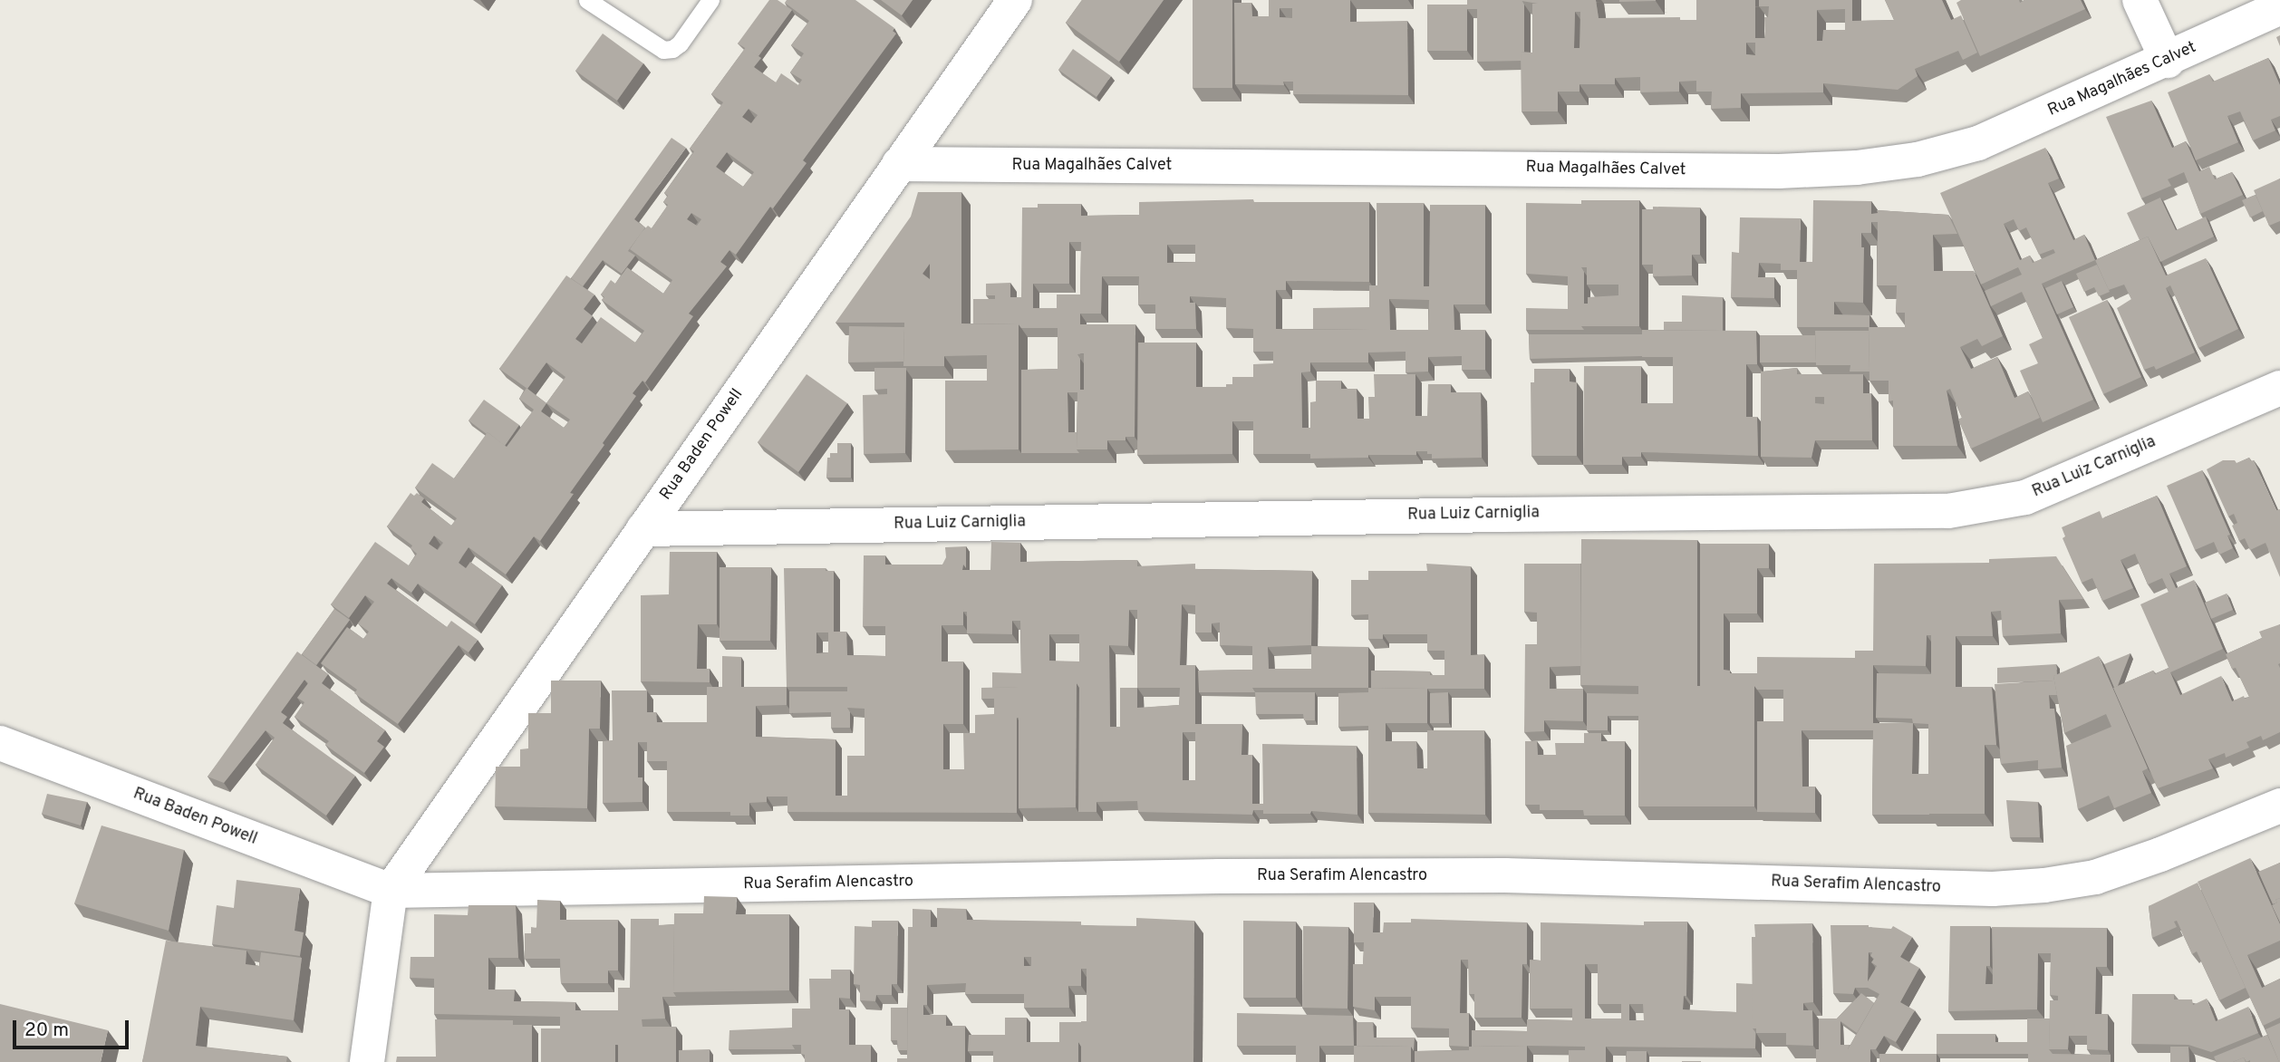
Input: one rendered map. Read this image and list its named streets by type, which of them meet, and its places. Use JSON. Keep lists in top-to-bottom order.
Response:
{
  "streets": {
    "street": [
      "Rua Magalhães Calvet",
      "Rua Baden Powell",
      "Rua Luiz Carniglia",
      "Rua Serafim Alencastro"
    ]
  },
  "crossings": [
    ["Rua Magalhães Calvet", "Rua Baden Powell"],
    ["Rua Baden Powell", "Rua Luiz Carniglia"],
    ["Rua Baden Powell", "Rua Serafim Alencastro"]
  ],
  "scale_bar": "20 m"
}
